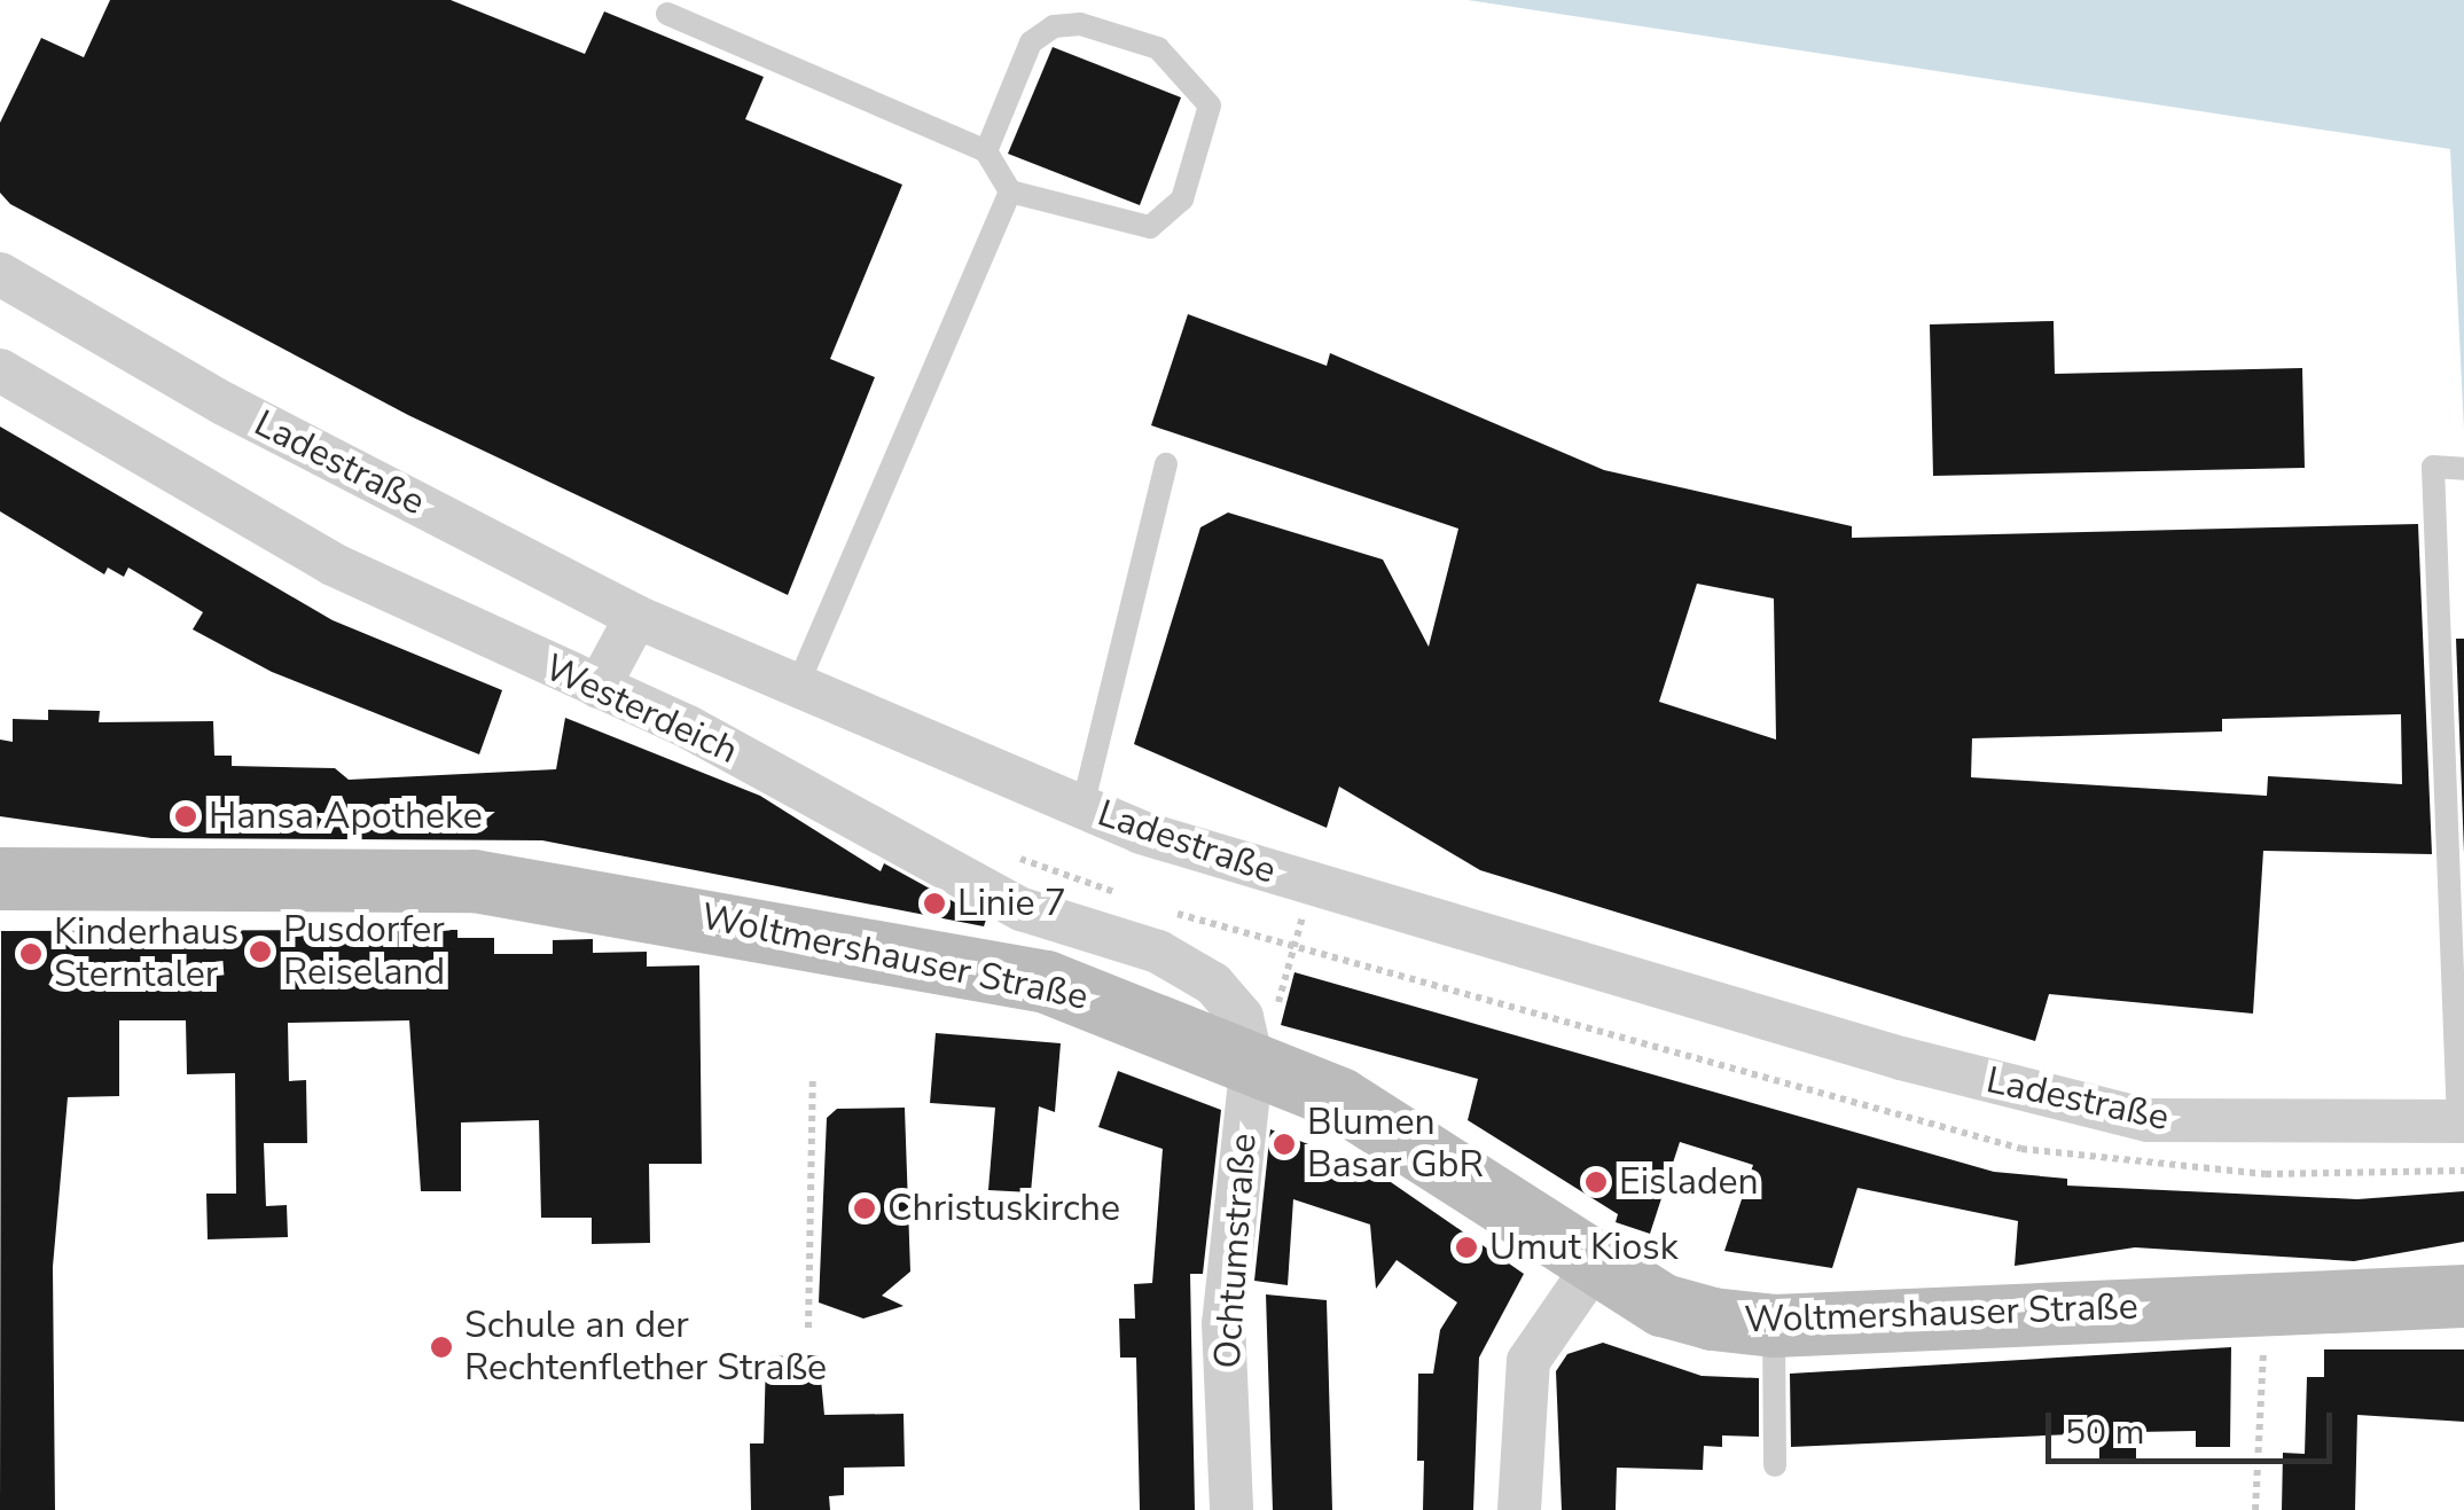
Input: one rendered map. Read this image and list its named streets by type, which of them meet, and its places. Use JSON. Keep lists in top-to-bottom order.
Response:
{
  "streets": {
    "street": [
      "Ladestraße",
      "Westerdeich",
      "Woltmershauser Straße",
      "Ochtumstraße"
    ]
  },
  "crossings": [
    ["Westerdeich", "Woltmershauser Straße"],
    ["Westerdeich", "Ochtumstraße"],
    ["Woltmershauser Straße", "Ochtumstraße"]
  ],
  "places": [
    "Hansa Apotheke",
    "Linie 7",
    "Pusdorfer Reiseland",
    "Kinderhaus Sterntaler",
    "Blumen Basar GbR",
    "Eisladen",
    "Christuskirche",
    "Umut Kiosk",
    "Schule an der Rechtenflether Straße"
  ],
  "scale_bar": "50 m"
}
